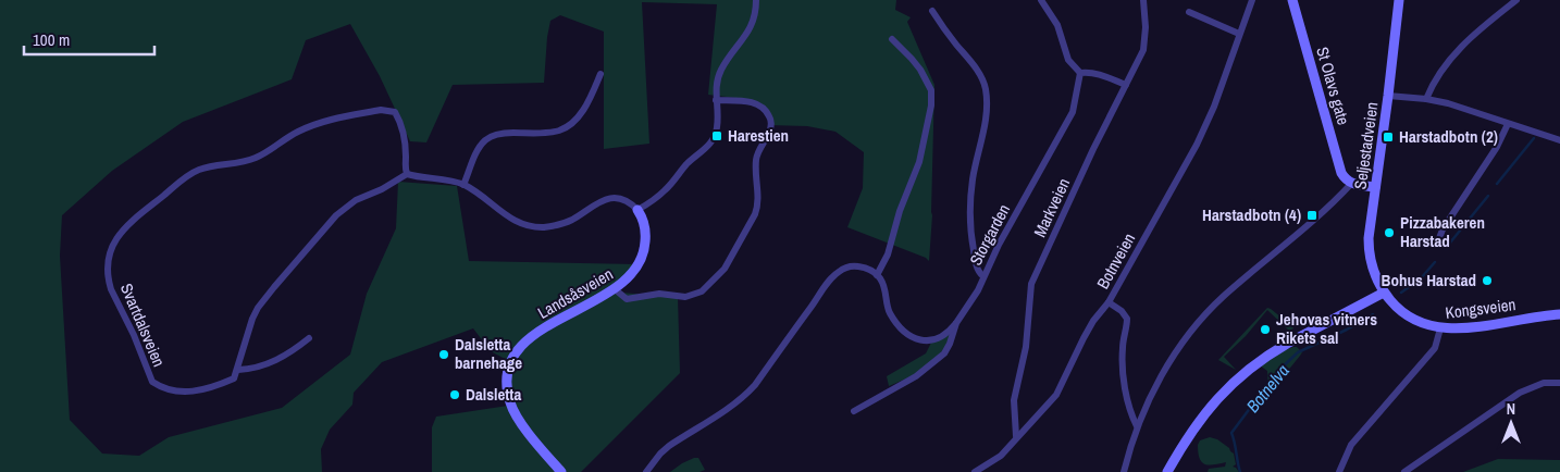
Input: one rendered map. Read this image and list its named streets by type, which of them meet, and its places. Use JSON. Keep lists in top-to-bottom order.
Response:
{
  "streets": {
    "street": [
      "St Olavs gate",
      "Seljestadveien",
      "Markveien",
      "Storgarden",
      "Botnveien",
      "Landsåsveien",
      "Kongsveien",
      "Svartdalsveien"
    ]
  },
  "crossings": [
    ["Seljestadveien", "Kongsveien"],
    ["Markveien", "Botnveien"]
  ],
  "water": ["Botnelva"],
  "places": {
    "transit": ["Harestien", "Harstadbotn (2)", "Harstadbotn (4)"],
    "other": [
      "Pizzabakeren Harstad",
      "Bohus Harstad",
      "Jehovas vitners Rikets sal",
      "Dalsletta barnehage",
      "Dalsletta"
    ]
  },
  "scale_bar": "100 m",
  "north": "top"
}
